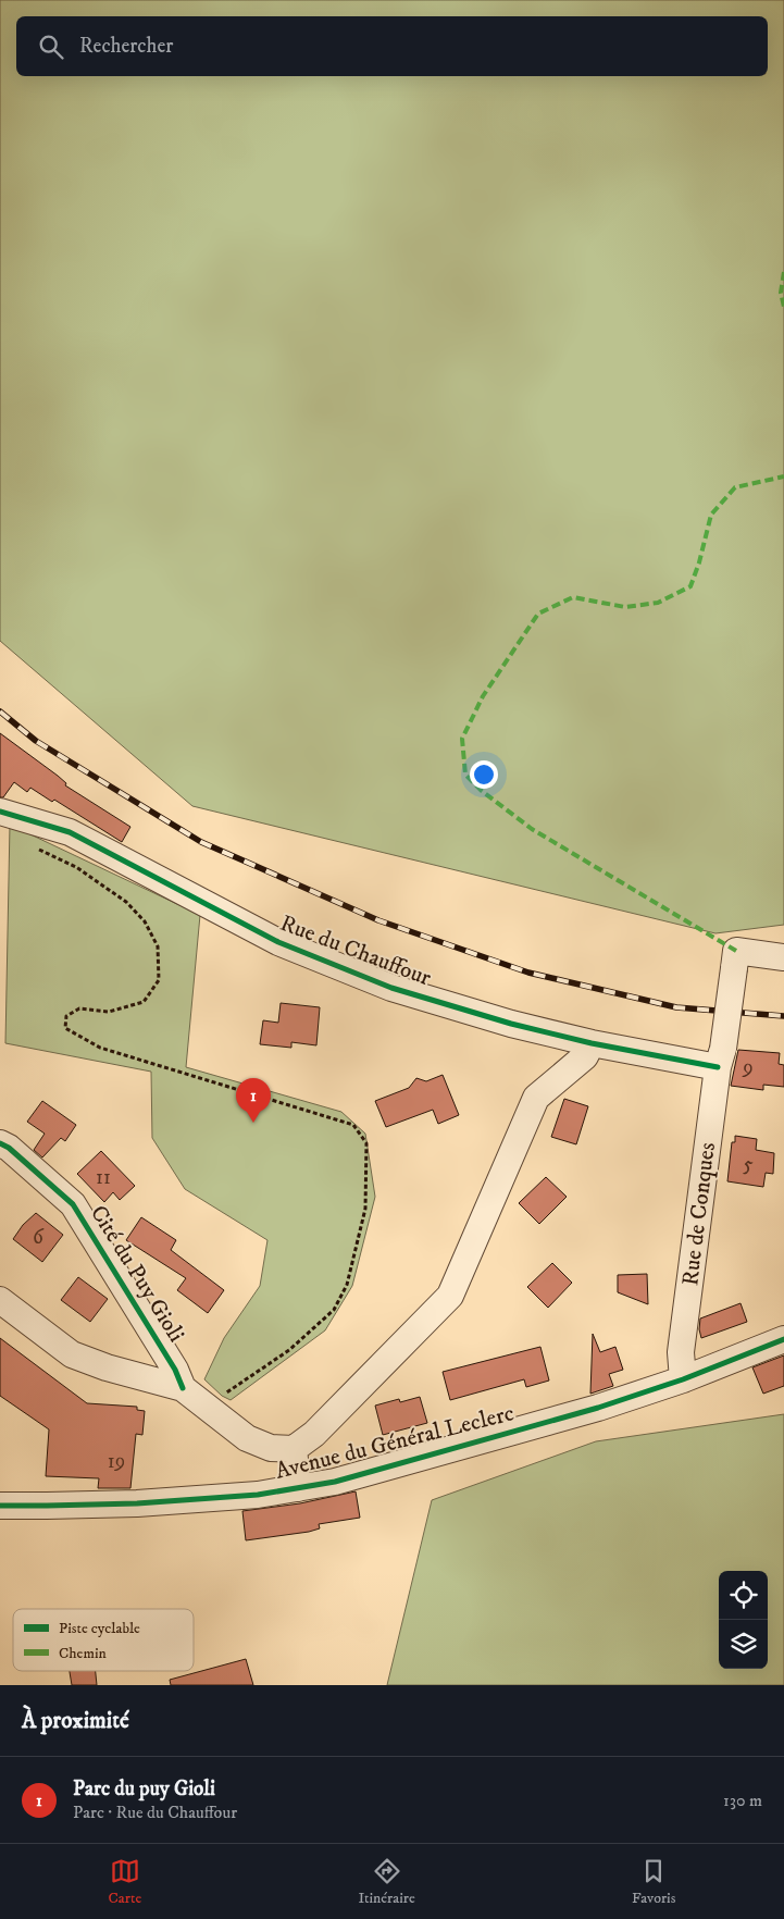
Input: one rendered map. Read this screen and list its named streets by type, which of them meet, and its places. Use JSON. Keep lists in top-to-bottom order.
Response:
{
  "streets": {
    "street": [
      "Rue du Chauffour",
      "Rue de Conques",
      "Cité du Puy Gioli",
      "Avenue du Général Leclerc"
    ]
  },
  "crossings": [
    ["Rue du Chauffour", "Rue de Conques"],
    ["Rue de Conques", "Avenue du Général Leclerc"]
  ],
  "house_numbers": [
    "9",
    "5",
    "11",
    "6",
    "19"
  ],
  "legend": ["Piste cyclable", "Chemin"],
  "page": {
    "search": "Rechercher",
    "pins": "1",
    "heading": "À proximité",
    "list": [
      {
        "mark": "1",
        "name": "Parc du puy Gioli",
        "note": "Parc · Rue du Chauffour",
        "value": "130 m"
      }
    ],
    "nav": ["Carte", "Itinéraire", "Favoris"]
  }
}
